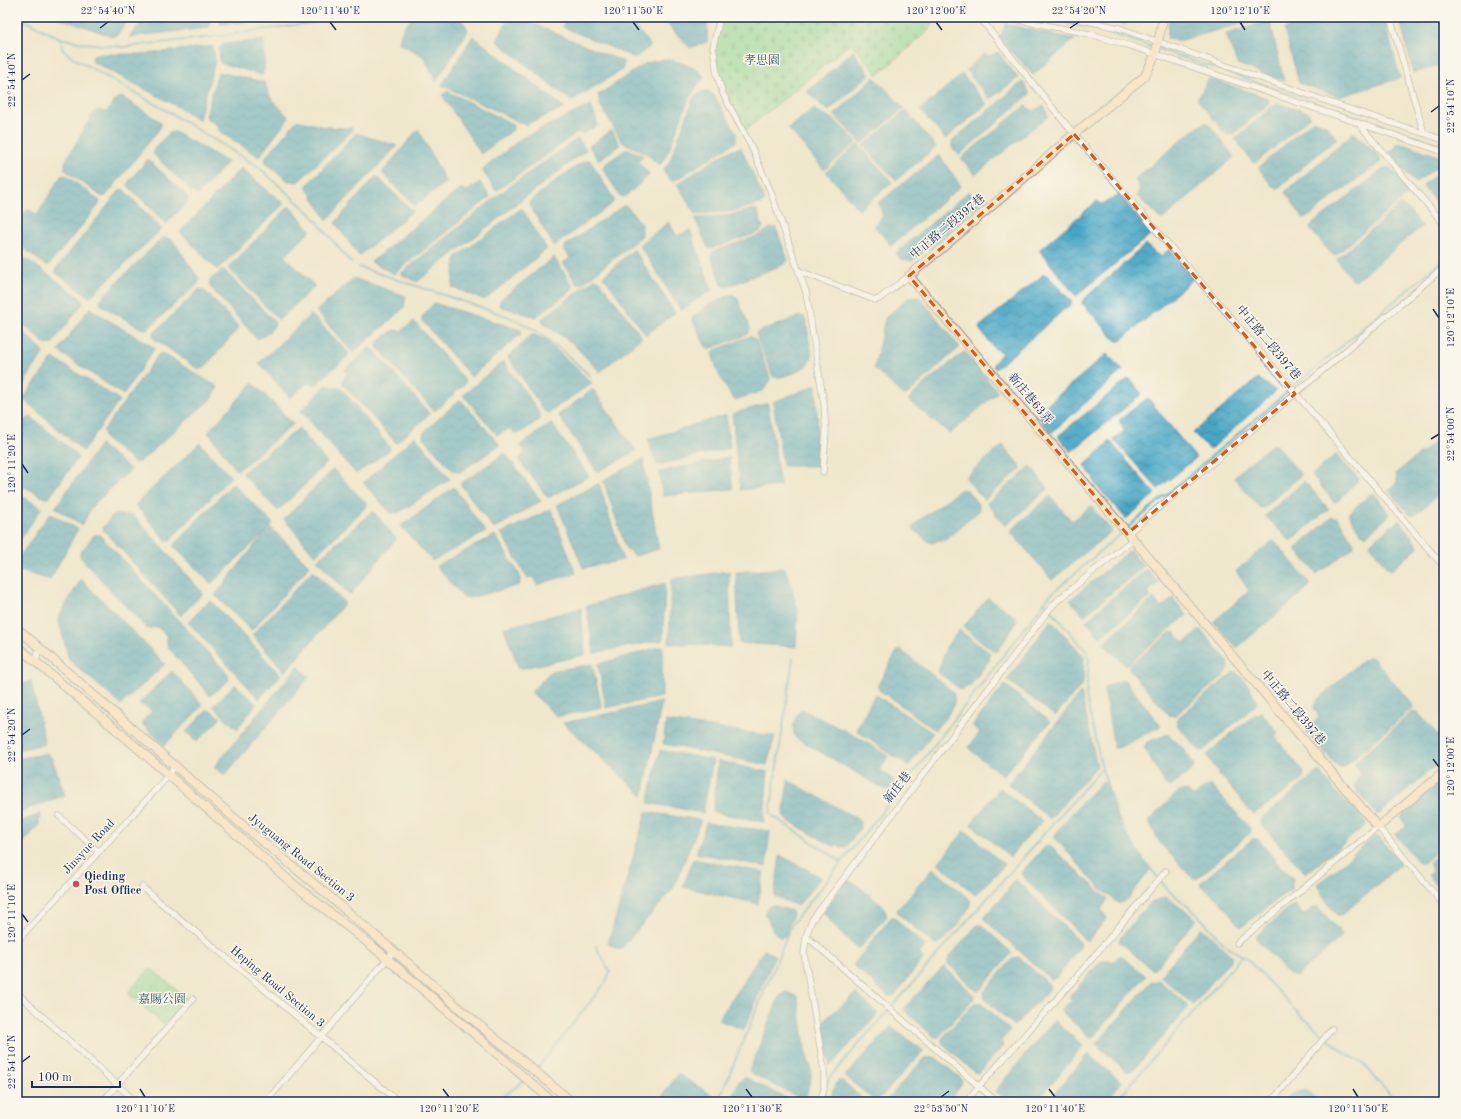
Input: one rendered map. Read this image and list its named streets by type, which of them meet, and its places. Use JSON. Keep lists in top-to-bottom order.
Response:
{
  "streets": {
    "street": [
      "中正路二段397巷",
      "新庄巷63弄",
      "新庄巷",
      "Jinsyue Road",
      "Jyuguang Road Section 3",
      "Heping Road Section 3"
    ]
  },
  "crossings": [
    ["中正路二段397巷", "新庄巷63弄"],
    ["中正路二段397巷", "新庄巷"],
    ["新庄巷63弄", "新庄巷"],
    ["Jinsyue Road", "Jyuguang Road Section 3"]
  ],
  "parks": ["孝思園", "嘉賜公園"],
  "places": ["Qieding Post Office"],
  "scale_bar": "100 m",
  "coordinates": [
    "22°54'40\"N",
    "120°11'40\"E",
    "120°11'50\"E",
    "120°12'00\"E",
    "22°54'20\"N",
    "120°12'10\"E",
    "22°54'10\"N",
    "22°54'00\"N",
    "120°11'20\"E",
    "120°11'10\"E",
    "120°11'30\"E",
    "22°53'50\"N"
  ]
}
